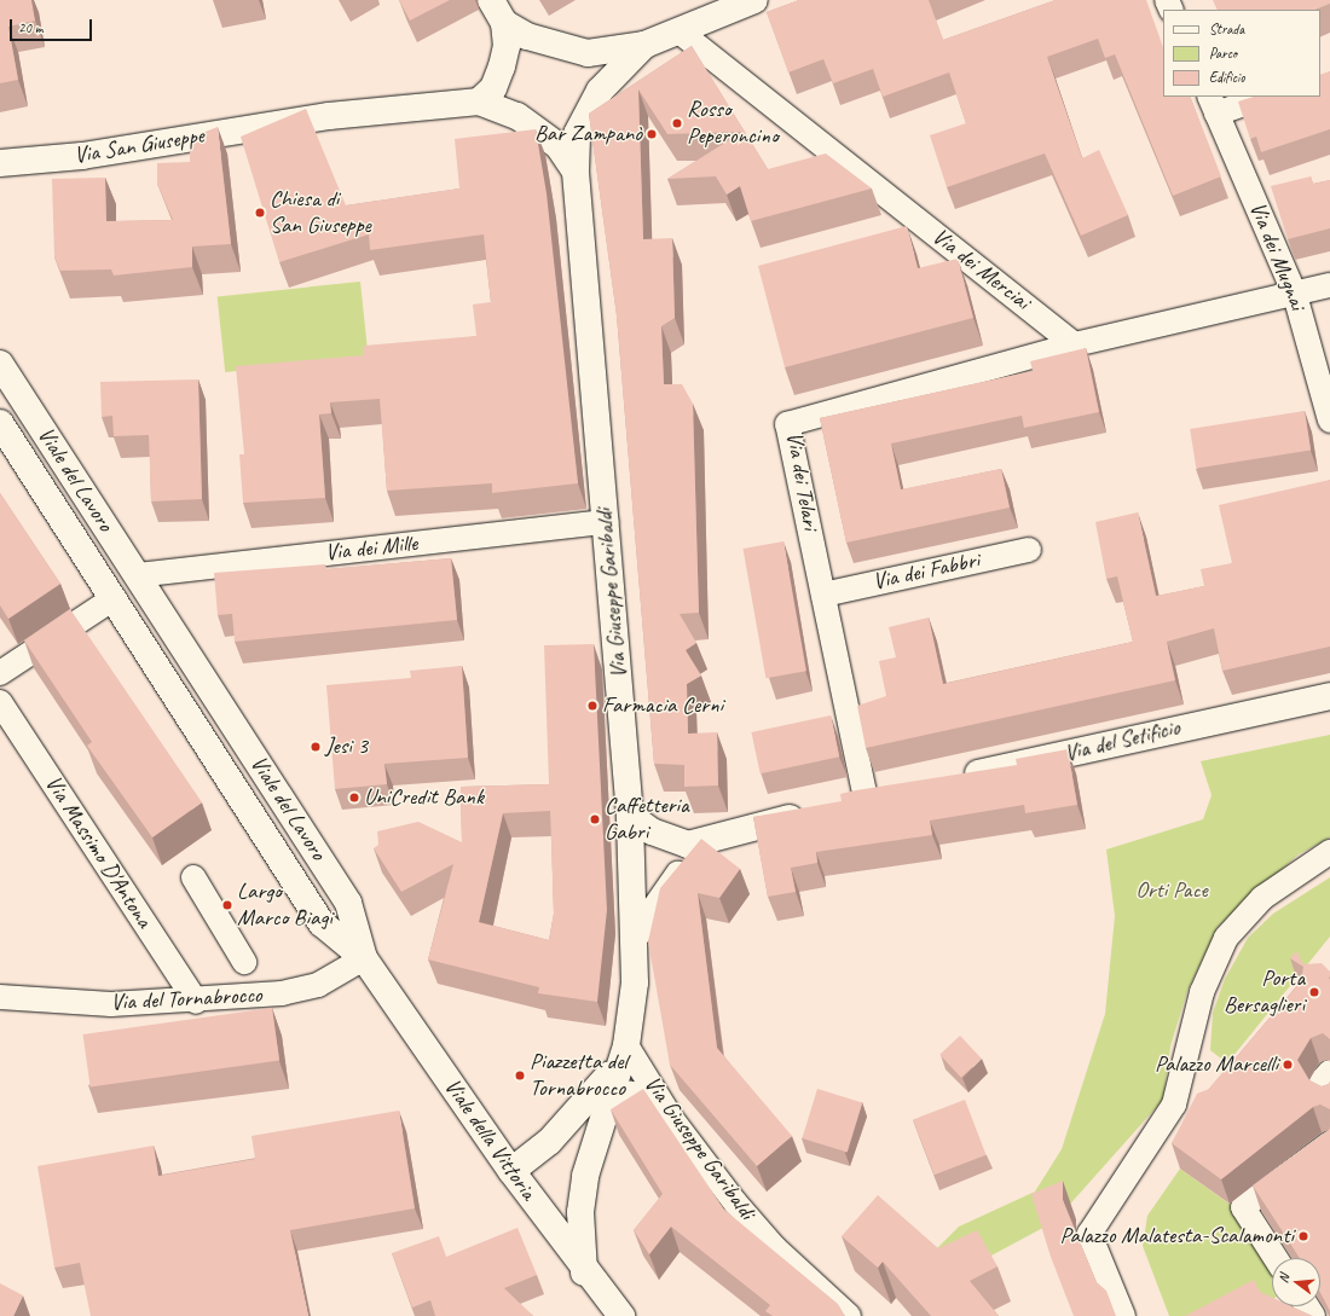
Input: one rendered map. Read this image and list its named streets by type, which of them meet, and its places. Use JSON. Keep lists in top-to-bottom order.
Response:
{
  "streets": {
    "main road": [
      "Via San Giuseppe",
      "Viale del Lavoro",
      "Via Giuseppe Garibaldi",
      "Via del Setificio",
      "Viale della Vittoria"
    ],
    "street": [
      "Via dei Mugnai",
      "Via dei Merciai",
      "Via dei Telari",
      "Via dei Mille",
      "Via dei Fabbri",
      "Via Massimo D'Antona",
      "Via del Tornabrocco"
    ]
  },
  "crossings": [
    ["Via San Giuseppe", "Via Giuseppe Garibaldi"],
    ["Via dei Merciai", "Via dei Telari"],
    ["Viale del Lavoro", "Via dei Mille"],
    ["Viale del Lavoro", "Via del Tornabrocco"],
    ["Viale del Lavoro", "Viale della Vittoria"],
    ["Via dei Telari", "Via dei Fabbri"],
    ["Via dei Mille", "Via Giuseppe Garibaldi"],
    ["Via Massimo D'Antona", "Via del Tornabrocco"],
    ["Via del Tornabrocco", "Viale della Vittoria"]
  ],
  "parks": ["Orti Pace"],
  "places": [
    "Rosso Peperoncino",
    "Bar Zampanò",
    "Chiesa di San Giuseppe",
    "Farmacia Cerni",
    "Jesi 3",
    "UniCredit Bank",
    "Caffetteria Gabri",
    "Largo Marco Biagi",
    "Porta Bersaglieri",
    "Palazzo Marcelli",
    "Piazzetta del Tornabrocco",
    "Palazzo Malatesta-Scalamonti"
  ],
  "legend": ["Strada", "Parco", "Edificio"],
  "scale_bar": "20 m",
  "north": "left"
}
